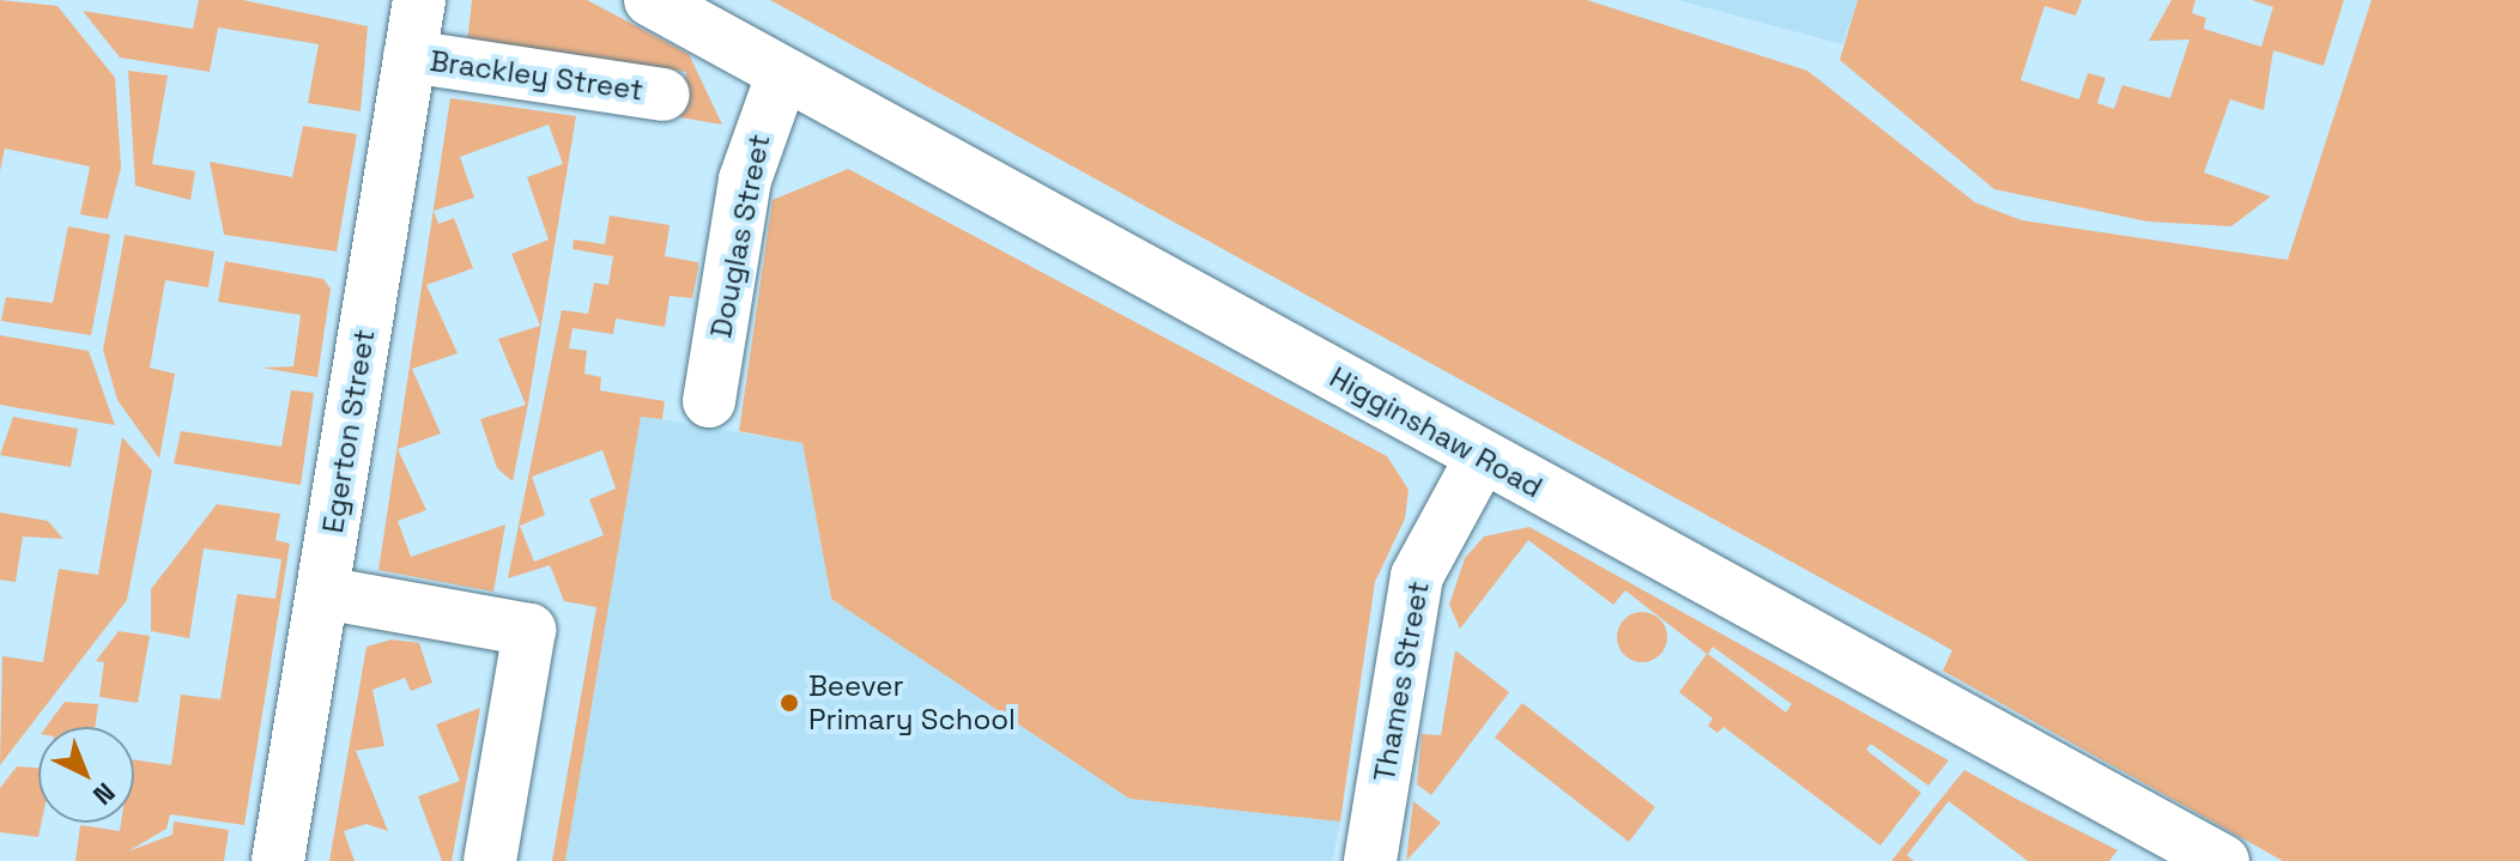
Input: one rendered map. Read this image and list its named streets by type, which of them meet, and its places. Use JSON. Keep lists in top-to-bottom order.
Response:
{
  "streets": {
    "street": [
      "Brackley Street",
      "Douglas Street",
      "Egerton Street",
      "Higginshaw Road",
      "Thames Street"
    ]
  },
  "crossings": [
    ["Brackley Street", "Egerton Street"],
    ["Douglas Street", "Higginshaw Road"],
    ["Higginshaw Road", "Thames Street"]
  ],
  "places": ["Beever Primary School"],
  "north": "bottom right"
}
